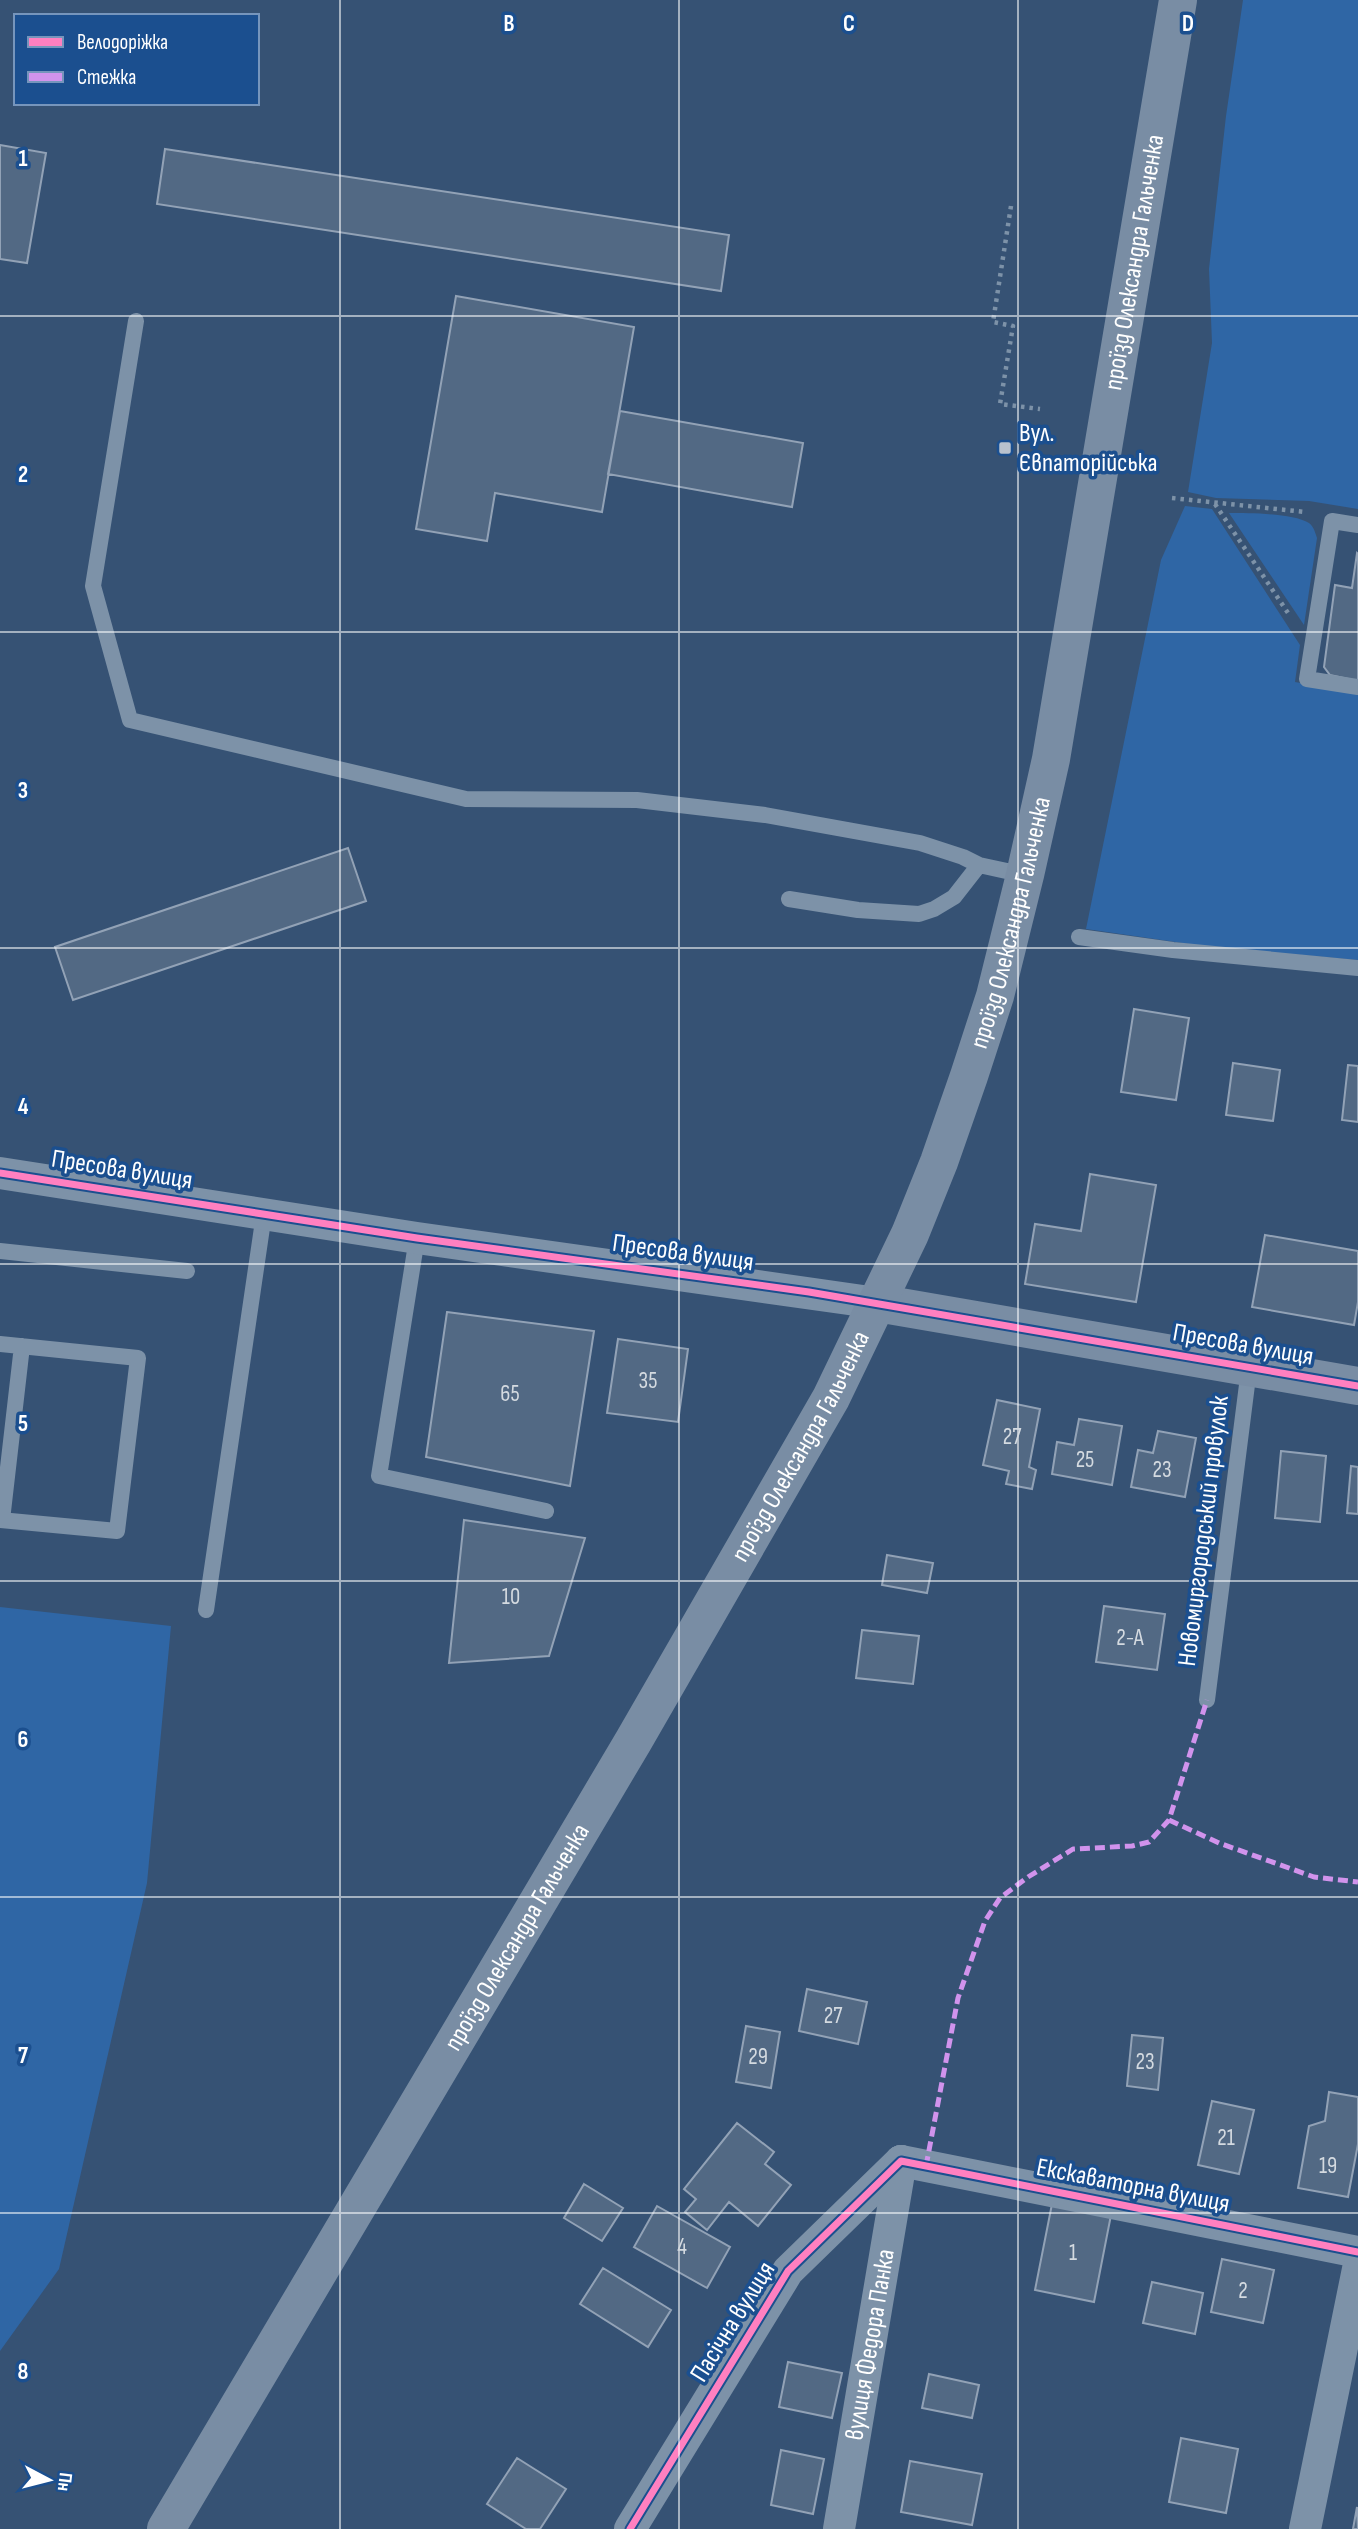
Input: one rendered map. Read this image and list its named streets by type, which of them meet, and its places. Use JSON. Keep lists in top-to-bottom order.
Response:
{
  "streets": {
    "main road": ["проїзд Олександра Гальченка", "Пресова вулиця"],
    "street": ["Екскаваторна вулиця", "Пасічна вулиця", "вулиця Федора Панка"],
    "lane": ["Новомиргородський провулок"]
  },
  "crossings": [
    ["проїзд Олександра Гальченка", "Пресова вулиця"],
    ["Пресова вулиця", "Новомиргородський провулок"],
    ["Екскаваторна вулиця", "Пасічна вулиця"],
    ["Екскаваторна вулиця", "вулиця Федора Панка"],
    ["Пасічна вулиця", "вулиця Федора Панка"]
  ],
  "places": {
    "transit": ["Вул. Євпаторійська"]
  },
  "house_numbers": [
    "35",
    "65",
    "27",
    "25",
    "23",
    "10",
    "2-А",
    "27",
    "29",
    "23",
    "21",
    "19",
    "4",
    "1",
    "2"
  ],
  "legend": ["Велодоріжка", "Стежка"],
  "north": "right",
  "grid": {
    "columns": ["B", "C", "D"],
    "rows": [
      "1",
      "2",
      "3",
      "4",
      "5",
      "6",
      "7",
      "8"
    ]
  }
}
